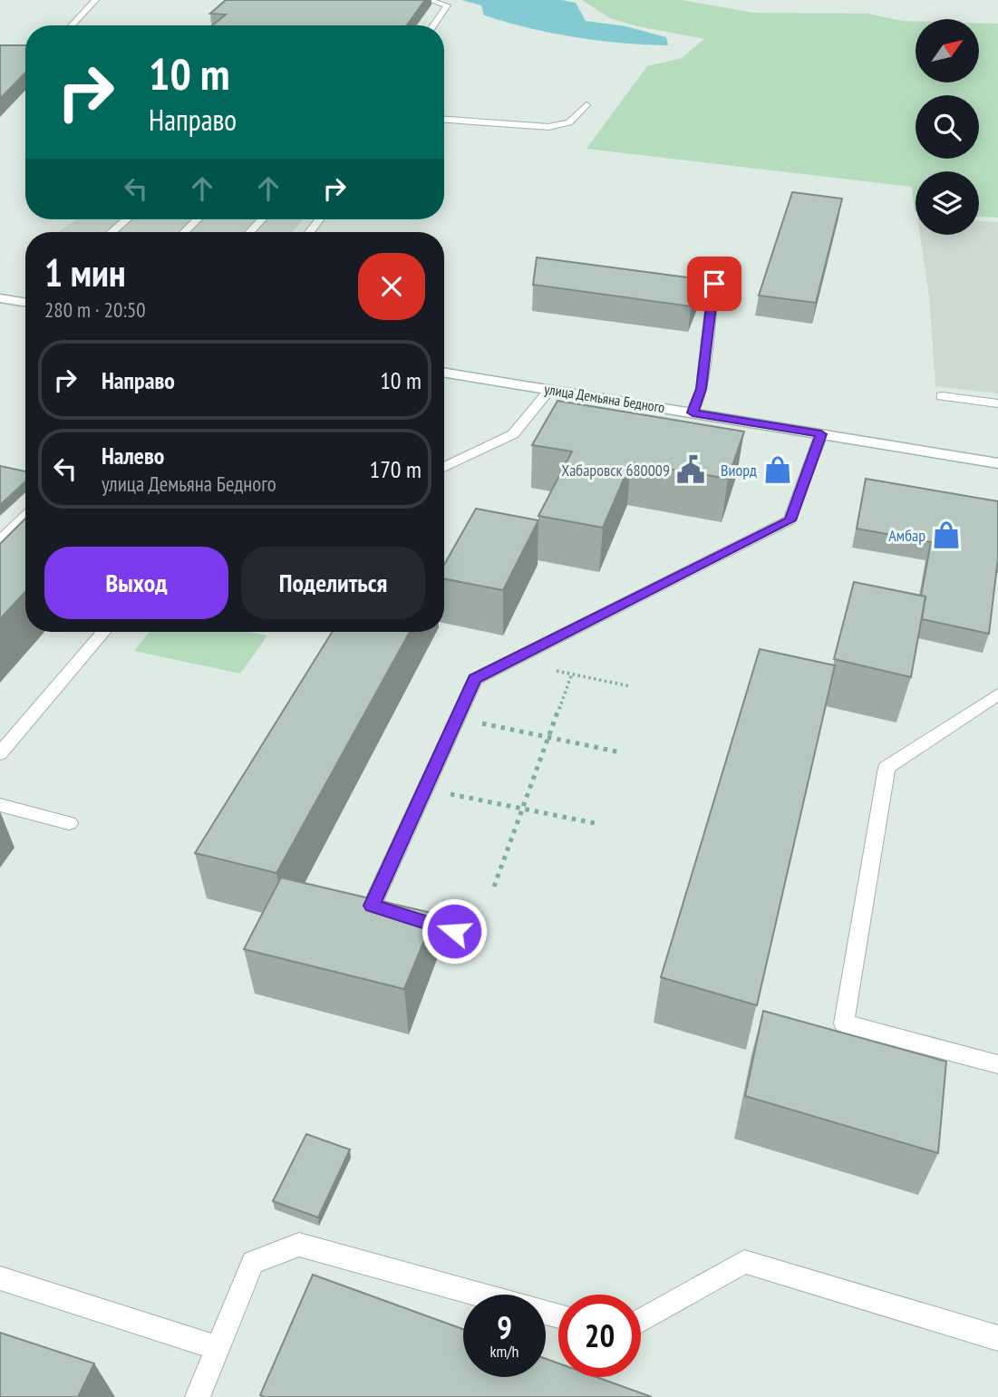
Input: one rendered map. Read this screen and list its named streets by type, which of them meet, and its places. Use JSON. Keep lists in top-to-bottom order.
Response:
{
  "streets": {
    "main road": ["улица Демьяна Бедного"]
  },
  "places": {
    "public building": ["Хабаровск 680009"],
    "shop": ["Виорд", "Амбар"]
  },
  "north": "top right",
  "page": {
    "turn": ["10 m", "Направо"],
    "heading": ["1 мин", "280 m · 20:50"],
    "list": [
      {
        "name": "Направо",
        "value": "10 m"
      },
      {
        "name": "Налево",
        "note": "улица Демьяна Бедного",
        "value": "170 m"
      }
    ],
    "buttons": ["Выход", "Поделиться"],
    "speed": "9 km/h",
    "limit": "20"
  }
}
